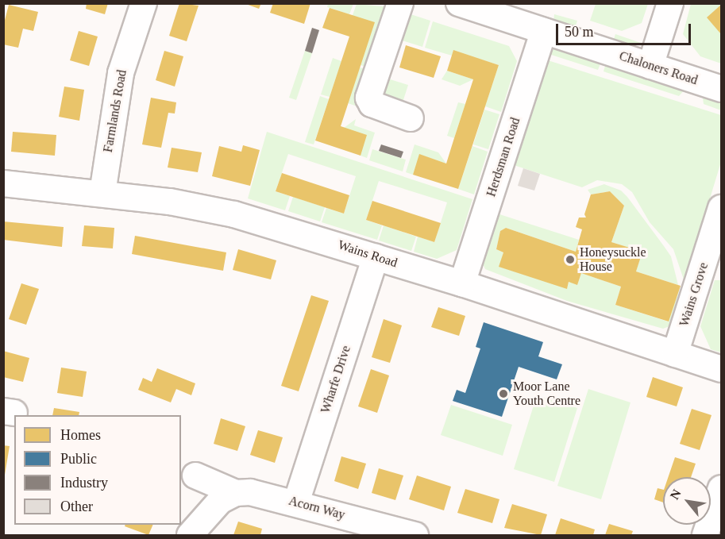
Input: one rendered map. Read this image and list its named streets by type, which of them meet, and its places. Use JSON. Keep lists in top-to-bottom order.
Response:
{
  "streets": {
    "street": [
      "Chaloners Road",
      "Farmlands Road",
      "Herdsman Road",
      "Wains Road",
      "Wains Grove",
      "Wharfe Drive",
      "Acorn Way"
    ]
  },
  "crossings": [
    ["Chaloners Road", "Herdsman Road"],
    ["Farmlands Road", "Wains Road"],
    ["Herdsman Road", "Wains Road"],
    ["Wains Road", "Wains Grove"],
    ["Wains Road", "Wharfe Drive"],
    ["Wharfe Drive", "Acorn Way"]
  ],
  "places": ["Honeysuckle House", "Moor Lane Youth Centre"],
  "legend": [
    "Homes",
    "Public",
    "Industry",
    "Other"
  ],
  "scale_bar": "50 m",
  "north": "top left"
}
